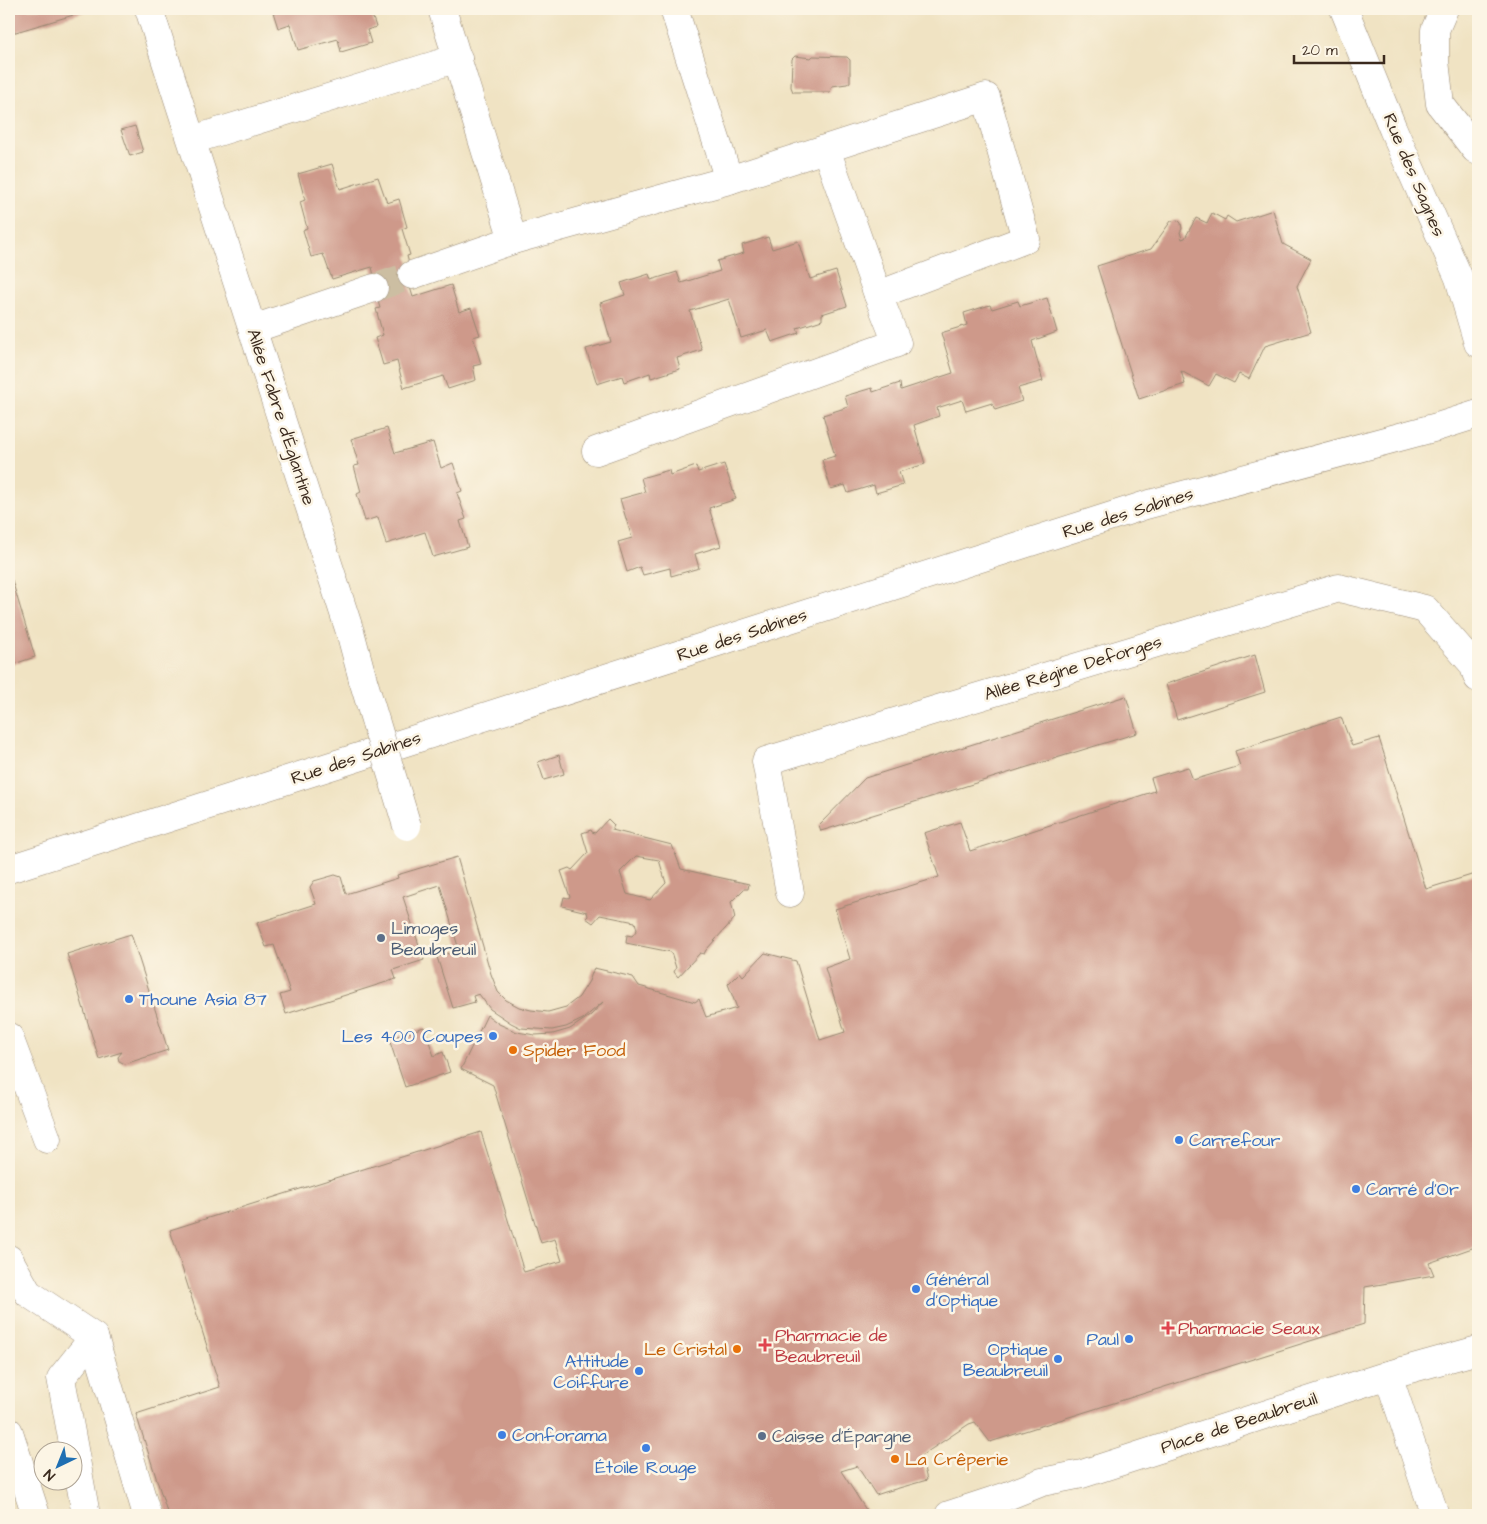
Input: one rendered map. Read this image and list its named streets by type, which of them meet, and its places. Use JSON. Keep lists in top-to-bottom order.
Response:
{
  "streets": {
    "street": [
      "Rue des Sagnes",
      "Allée Fabre d'Églantine",
      "Rue des Sabines",
      "Allée Régine Deforges",
      "Place de Beaubreuil"
    ]
  },
  "places": {
    "other": [
      "Limoges Beaubreuil",
      "Thoune Asia 87",
      "Les 400 Coupes",
      "Spider Food",
      "Carrefour",
      "Carré d'Or",
      "Général d'Optique",
      "Paul",
      "Le Cristal",
      "Optique Beaubreuil",
      "Attitude Coiffure",
      "Conforama",
      "Caisse d'Épargne",
      "Étoile Rouge",
      "La Crêperie"
    ],
    "health": ["Pharmacie Seaux", "Pharmacie de Beaubreuil"]
  },
  "scale_bar": "20 m",
  "north": "bottom left"
}
